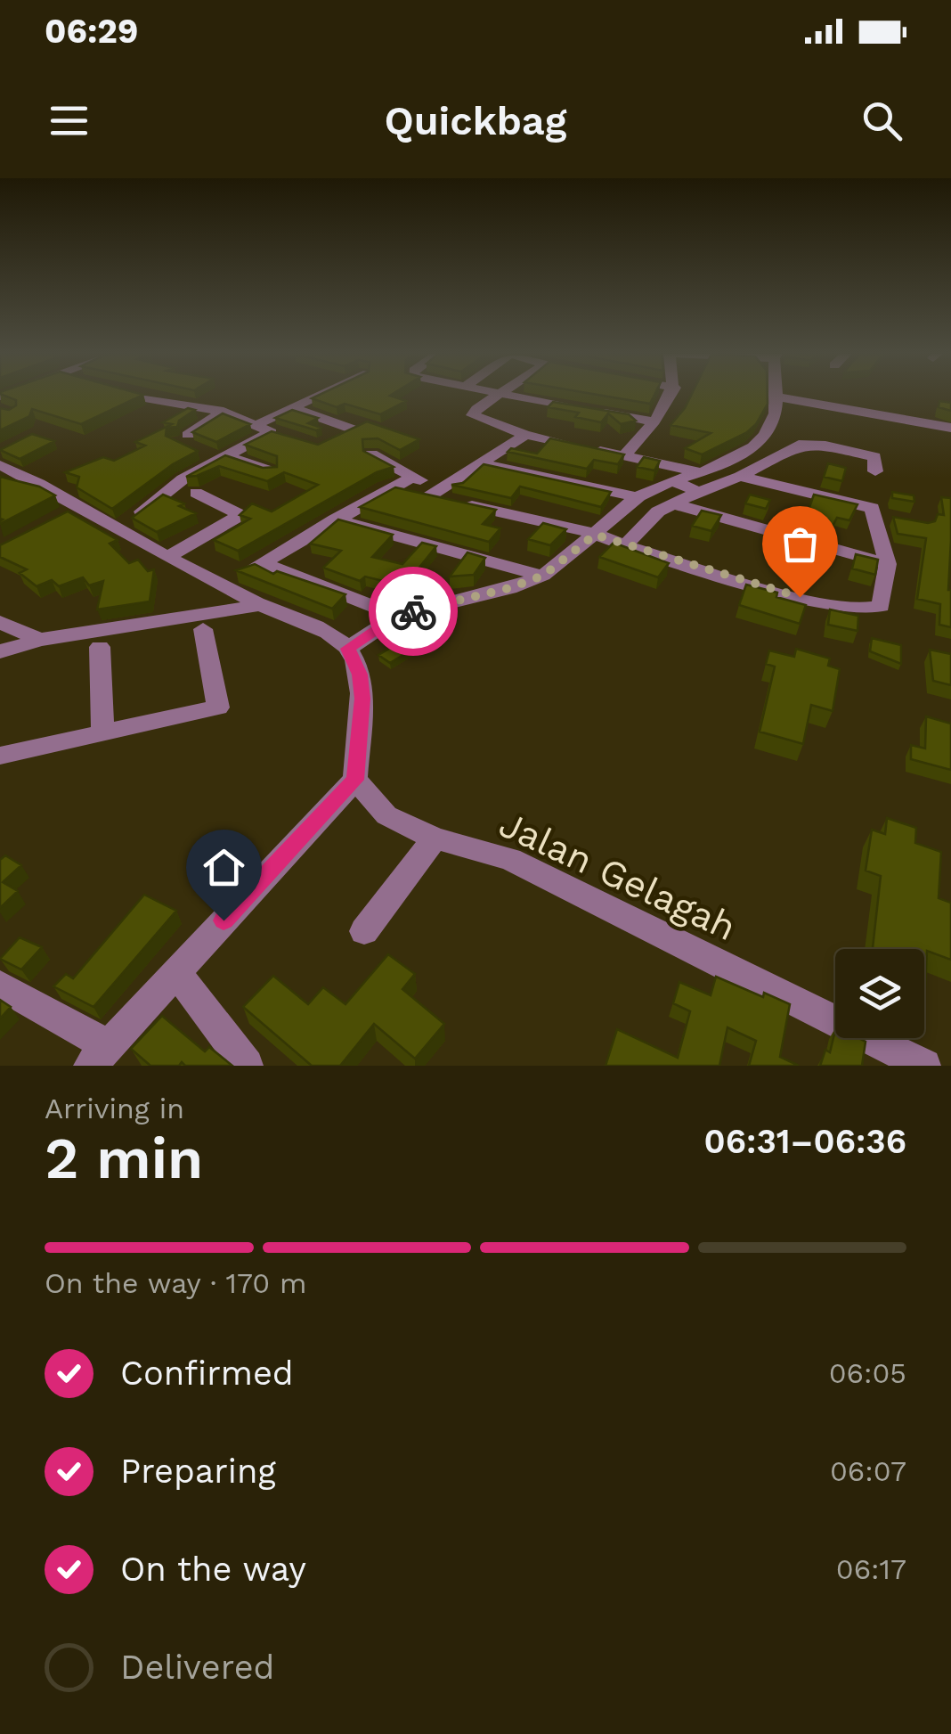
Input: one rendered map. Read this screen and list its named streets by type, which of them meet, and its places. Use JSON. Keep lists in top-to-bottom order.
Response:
{
  "streets": {
    "street": ["Jalan Gelagah"]
  },
  "page": {
    "status": "06:29",
    "header": "Quickbag",
    "heading": ["2 min", "Arriving in", "06:31–06:36"],
    "bar": "On the way · 170 m",
    "list": [
      ["Confirmed", "06:05"],
      ["Preparing", "06:07"],
      ["On the way", "06:17"],
      "Delivered"
    ]
  }
}
